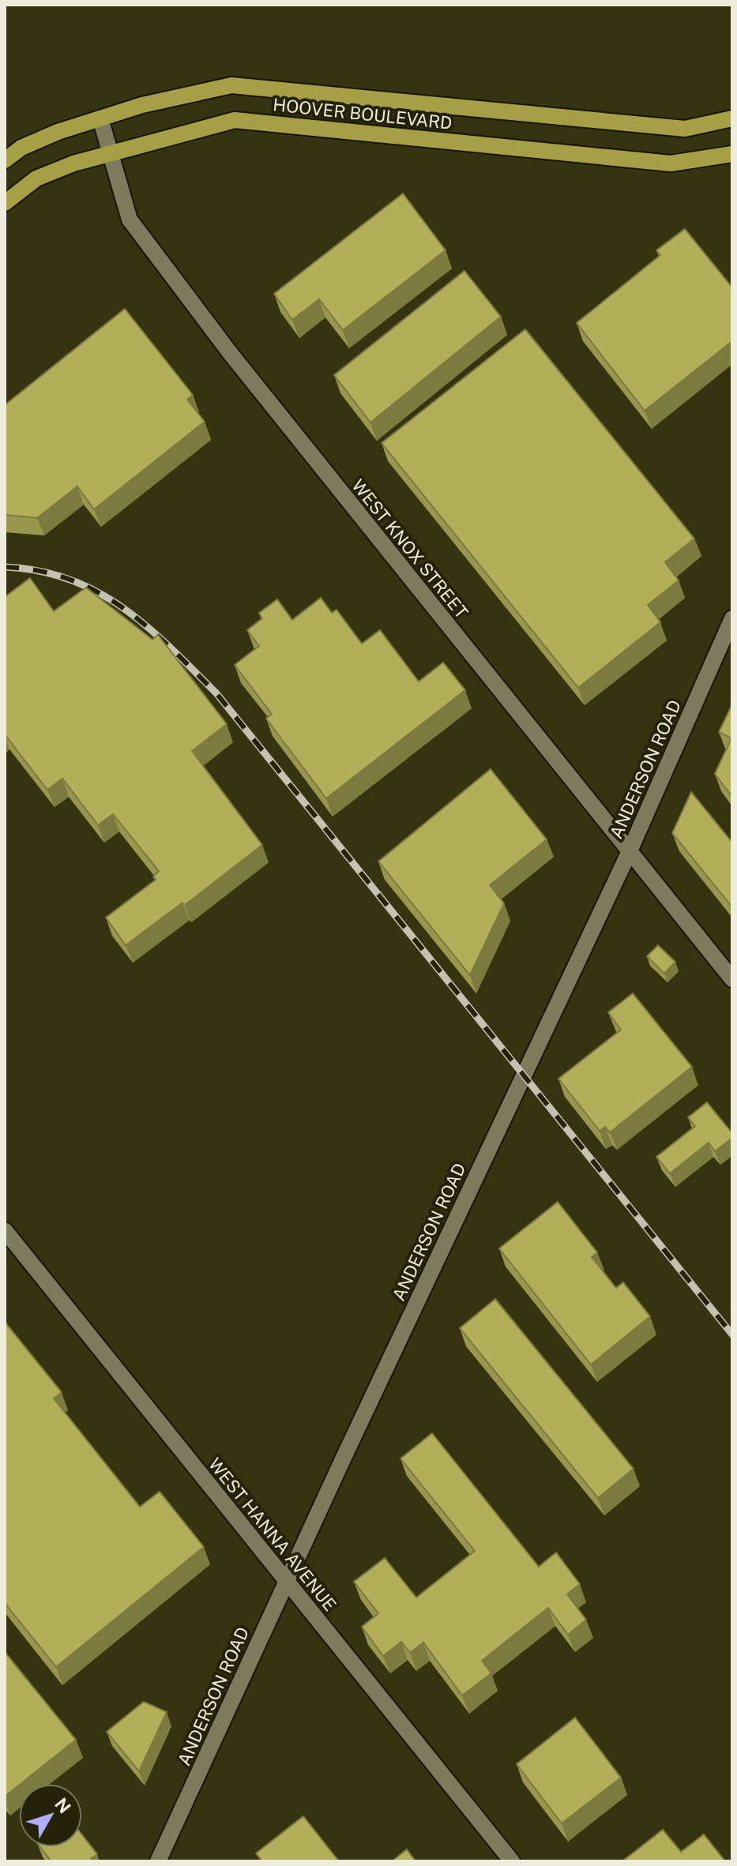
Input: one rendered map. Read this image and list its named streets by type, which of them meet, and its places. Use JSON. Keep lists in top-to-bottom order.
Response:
{
  "streets": {
    "main road": ["HOOVER BOULEVARD"],
    "street": ["WEST KNOX STREET", "ANDERSON ROAD", "WEST HANNA AVENUE"]
  },
  "crossings": [
    ["HOOVER BOULEVARD", "WEST KNOX STREET"],
    ["WEST KNOX STREET", "ANDERSON ROAD"],
    ["ANDERSON ROAD", "WEST HANNA AVENUE"]
  ],
  "north": "top right"
}
